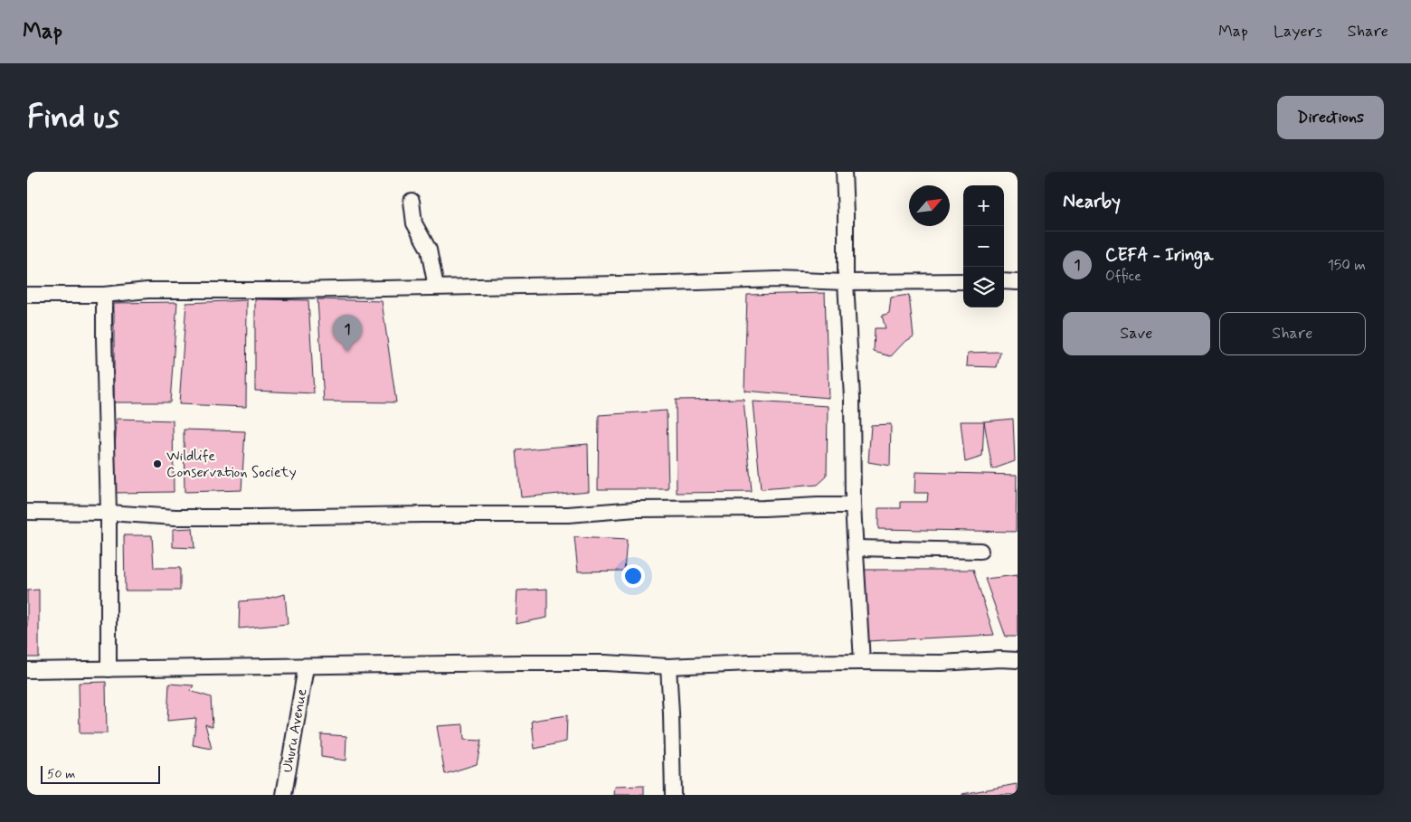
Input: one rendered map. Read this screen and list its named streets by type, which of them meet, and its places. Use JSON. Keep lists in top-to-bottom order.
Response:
{
  "streets": {
    "street": ["Uhuru Avenue"]
  },
  "places": ["Wildlife Conservation Society"],
  "scale_bar": "50 m",
  "north": "top right",
  "page": {
    "header": "Map",
    "nav": ["Map", "Layers", "Share"],
    "buttons": [
      "Directions",
      ["Save", "Share"]
    ],
    "title": "Find us",
    "heading": "Nearby",
    "map_buttons": ["+", "−"],
    "list": [
      {
        "mark": "1",
        "name": "CEFA - Iringa",
        "note": "Office",
        "value": "150 m"
      }
    ],
    "pins": "1",
    "scale": "50 m"
  }
}
